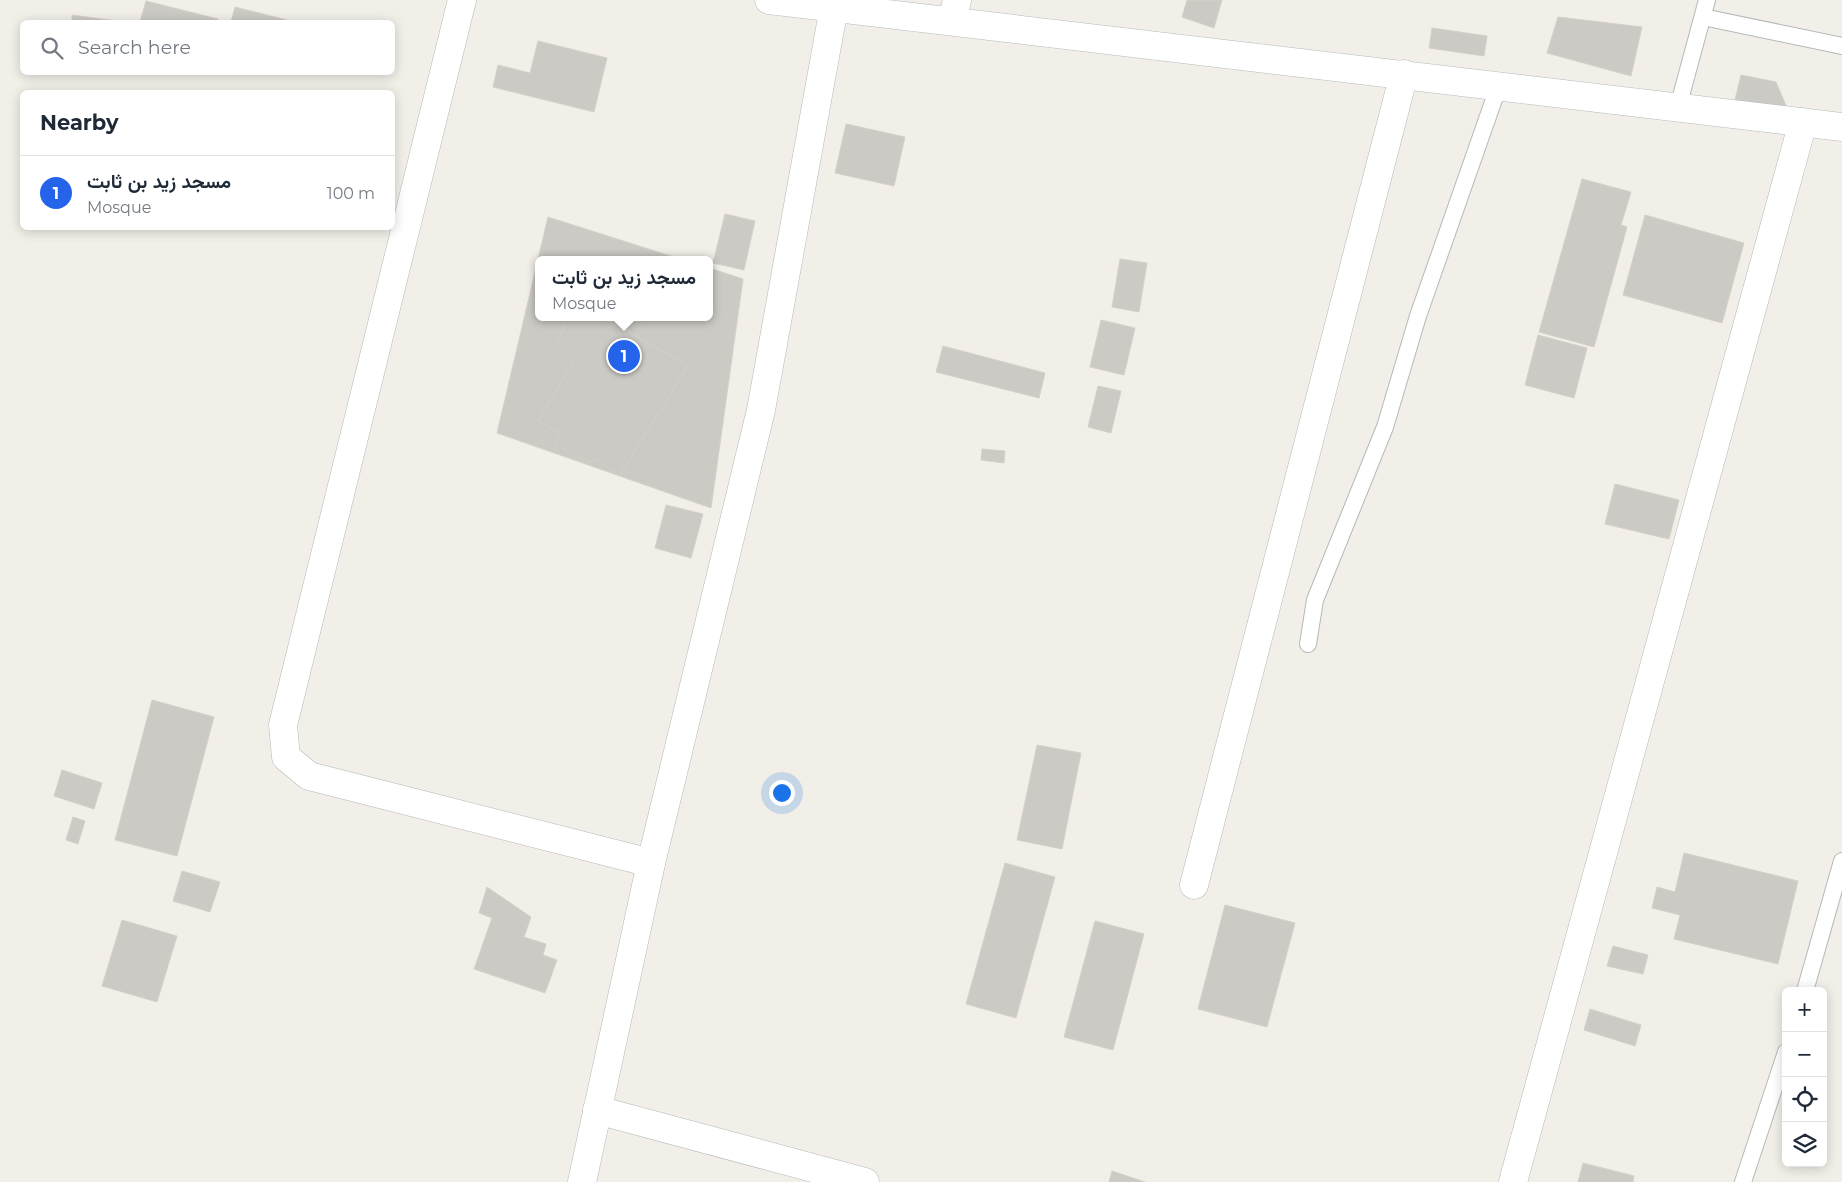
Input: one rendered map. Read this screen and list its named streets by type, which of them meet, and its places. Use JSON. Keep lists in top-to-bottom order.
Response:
{
  "page": {
    "search": "Search here",
    "heading": "Nearby",
    "list": [
      {
        "mark": "1",
        "name": "مسجد زيد بن ثابت",
        "note": "Mosque",
        "value": "100 m"
      }
    ],
    "popup": ["مسجد زيد بن ثابت", "Mosque"],
    "pins": "1",
    "map_buttons": ["+", "−"]
  }
}
